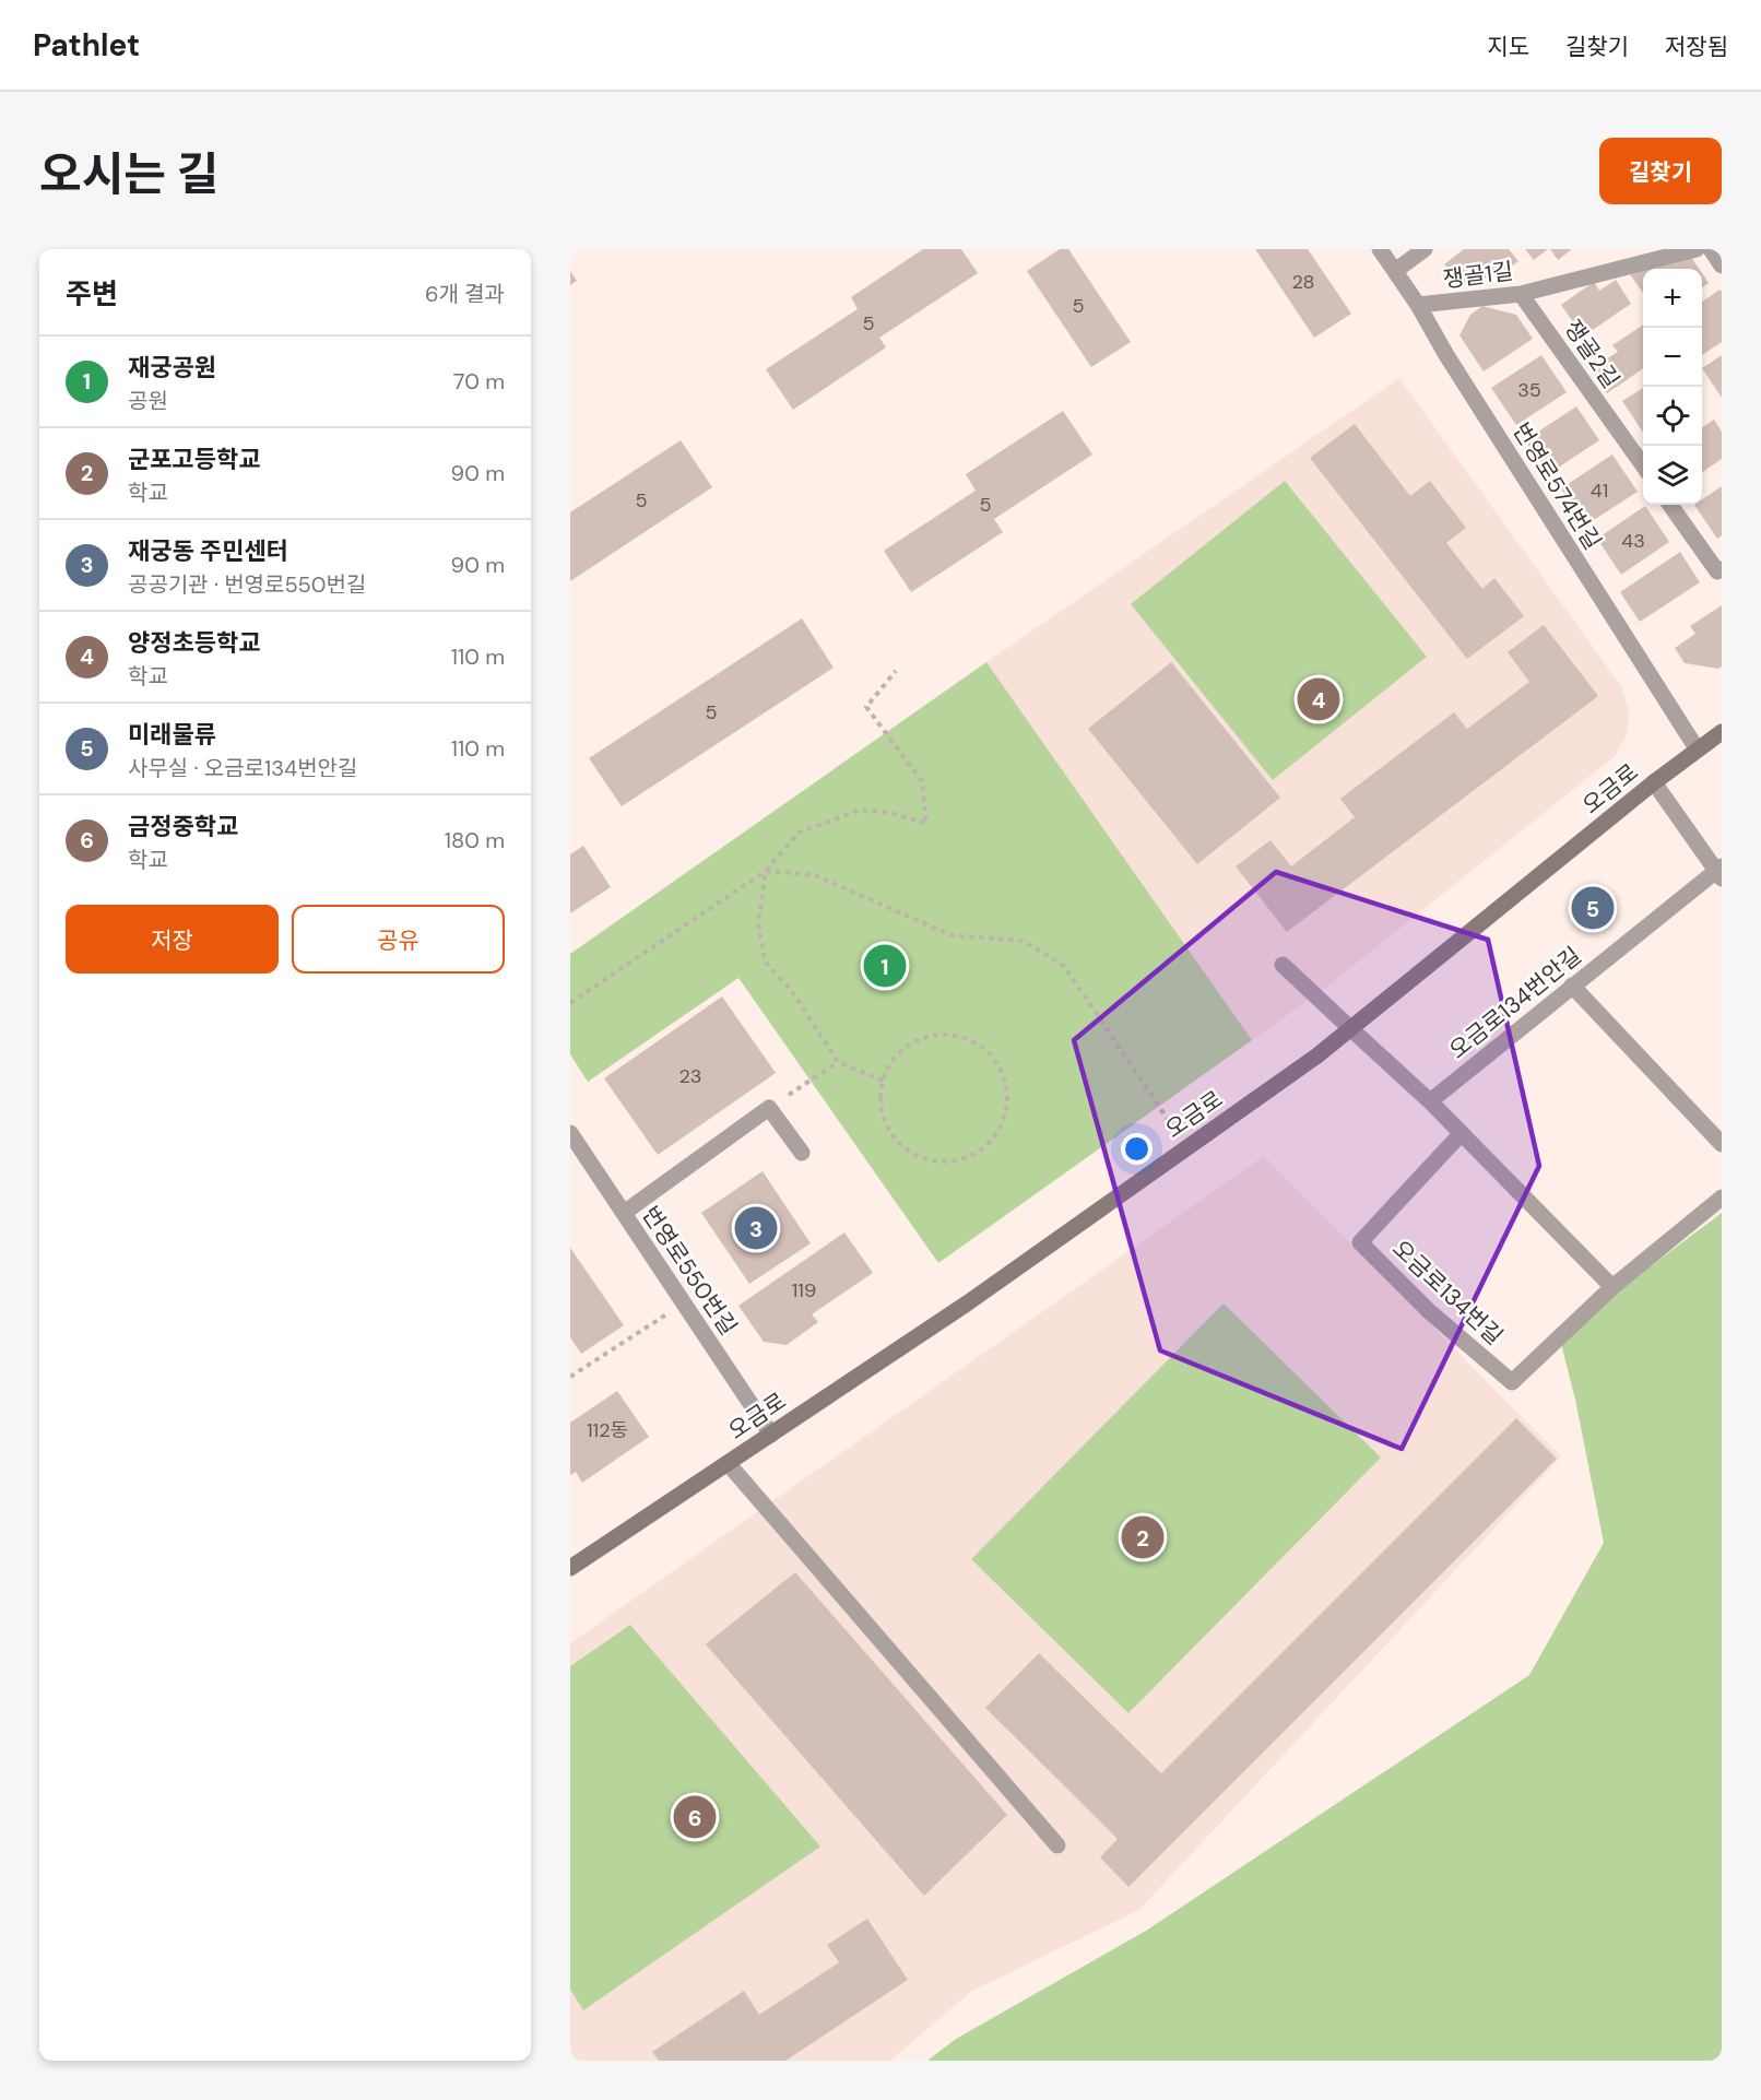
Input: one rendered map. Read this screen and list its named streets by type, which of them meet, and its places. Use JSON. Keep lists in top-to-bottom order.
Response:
{
  "streets": {
    "street": [
      "쟁골1길",
      "쟁골2길",
      "번영로574번길",
      "오금로",
      "오금로134번안길",
      "번영로550번길",
      "오금로134번길"
    ]
  },
  "crossings": [
    ["쟁골1길", "쟁골2길"],
    ["쟁골1길", "번영로574번길"],
    ["번영로574번길", "오금로"],
    ["오금로", "번영로550번길"]
  ],
  "house_numbers": [
    "28",
    "5",
    "5",
    "35",
    "41",
    "5",
    "5",
    "43",
    "5",
    "23",
    "119",
    "112동"
  ],
  "page": {
    "header": "Pathlet",
    "nav": ["지도", "길찾기", "저장됨"],
    "title": "오시는 길",
    "buttons": [
      "길찾기",
      ["저장", "공유"]
    ],
    "heading": ["주변", "6개 결과"],
    "map_buttons": ["+", "−"],
    "list": [
      {
        "mark": "1",
        "name": "재궁공원",
        "note": "공원",
        "value": "70 m"
      },
      {
        "mark": "2",
        "name": "군포고등학교",
        "note": "학교",
        "value": "90 m"
      },
      {
        "mark": "3",
        "name": "재궁동 주민센터",
        "note": "공공기관 · 번영로550번길",
        "value": "90 m"
      },
      {
        "mark": "4",
        "name": "양정초등학교",
        "note": "학교",
        "value": "110 m"
      },
      {
        "mark": "5",
        "name": "미래물류",
        "note": "사무실 · 오금로134번안길",
        "value": "110 m"
      },
      {
        "mark": "6",
        "name": "금정중학교",
        "note": "학교",
        "value": "180 m"
      }
    ],
    "pins": [
      "4",
      "5",
      "1",
      "3",
      "2",
      "6"
    ]
  }
}
